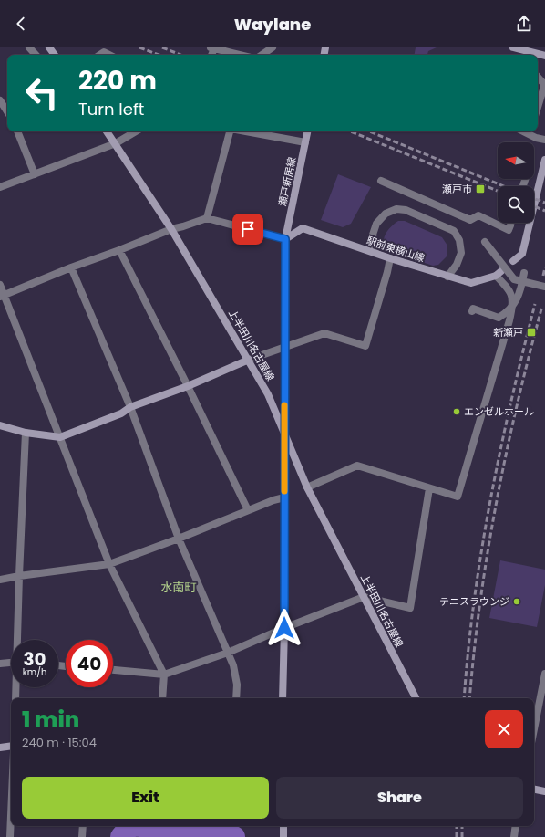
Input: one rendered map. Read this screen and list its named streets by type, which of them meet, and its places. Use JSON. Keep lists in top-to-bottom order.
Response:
{
  "streets": {
    "street": ["瀬戸新居線", "駅前東横山線", "上半田川名古屋線"]
  },
  "crossings": [
    ["瀬戸新居線", "駅前東横山線"],
    ["瀬戸新居線", "上半田川名古屋線"]
  ],
  "districts": ["水南町"],
  "places": {
    "transit": ["瀬戸市", "新瀬戸"],
    "other": ["エンゼルホール", "テニスラウンジ"]
  },
  "north": "left",
  "page": {
    "header": "Waylane",
    "turn": ["220 m", "Turn left"],
    "speed": "30 km/h",
    "limit": "40",
    "heading": ["1 min", "240 m · 15:04"],
    "buttons": ["Exit", "Share"]
  }
}
